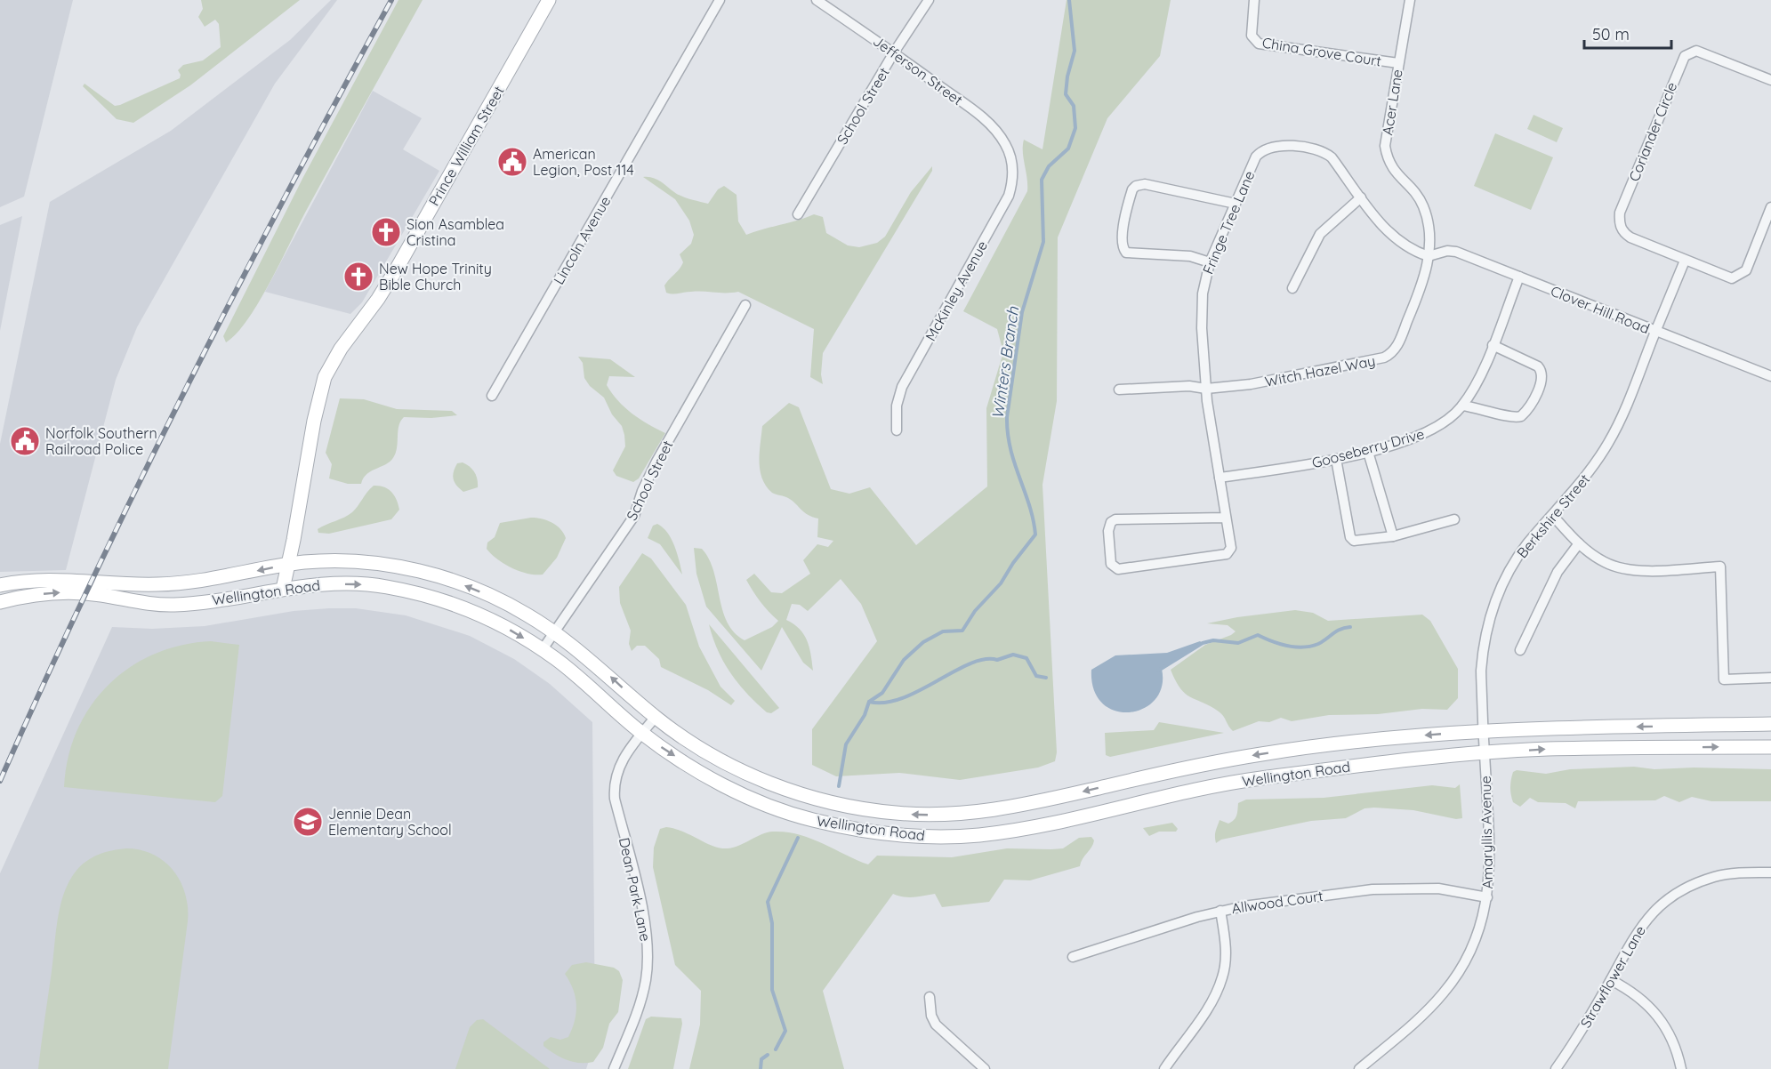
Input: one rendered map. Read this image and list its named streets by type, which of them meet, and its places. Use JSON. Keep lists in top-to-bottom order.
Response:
{
  "streets": {
    "main road": ["Prince William Street", "Wellington Road"],
    "street": [
      "China Grove Court",
      "Jefferson Street",
      "Acer Lane",
      "School Street",
      "Coriander Circle",
      "Fringe Tree Lane",
      "Lincoln Avenue",
      "McKinley Avenue",
      "Clover Hill Road",
      "Witch Hazel Way",
      "Gooseberry Drive",
      "Berkshire Street",
      "Amaryllis Avenue",
      "Dean Park Lane",
      "Allwood Court",
      "Strawflower Lane"
    ]
  },
  "crossings": [
    ["China Grove Court", "Acer Lane"],
    ["Jefferson Street", "School Street"],
    ["Jefferson Street", "McKinley Avenue"],
    ["Acer Lane", "Fringe Tree Lane"],
    ["Acer Lane", "Clover Hill Road"],
    ["Acer Lane", "Witch Hazel Way"],
    ["School Street", "Wellington Road"],
    ["Prince William Street", "Wellington Road"],
    ["Fringe Tree Lane", "Clover Hill Road"],
    ["Fringe Tree Lane", "Witch Hazel Way"],
    ["Fringe Tree Lane", "Gooseberry Drive"],
    ["Clover Hill Road", "Witch Hazel Way"],
    ["Clover Hill Road", "Gooseberry Drive"],
    ["Clover Hill Road", "Berkshire Street"],
    ["Berkshire Street", "Wellington Road"],
    ["Berkshire Street", "Amaryllis Avenue"],
    ["Wellington Road", "Amaryllis Avenue"],
    ["Wellington Road", "Dean Park Lane"],
    ["Amaryllis Avenue", "Allwood Court"]
  ],
  "water": ["Winters Branch"],
  "places": {
    "public building": ["American Legion, Post 114", "Norfolk Southern Railroad Police"],
    "church": ["Sion Asamblea Cristina", "New Hope Trinity Bible Church"],
    "school or university": ["Jennie Dean Elementary School"]
  },
  "scale_bar": "50 m"
}
